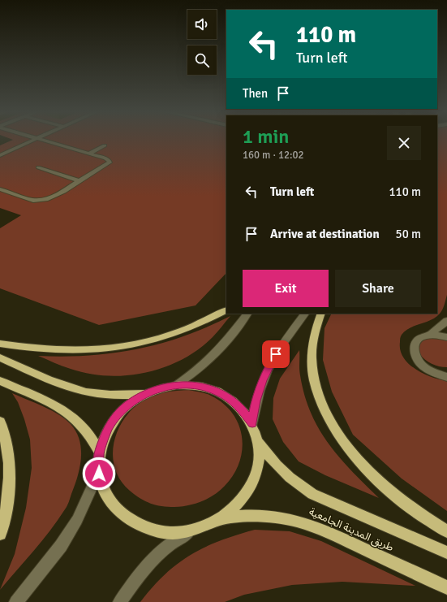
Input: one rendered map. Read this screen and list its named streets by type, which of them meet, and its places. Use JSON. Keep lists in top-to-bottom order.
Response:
{
  "streets": {
    "main road": ["طريق المدينة الجامعية"]
  },
  "page": {
    "turn": ["110 m", "Turn left"],
    "then": "Then",
    "heading": ["1 min", "160 m · 12:02"],
    "list": [
      {
        "name": "Turn left",
        "value": "110 m"
      },
      {
        "name": "Arrive at destination",
        "value": "50 m"
      }
    ],
    "buttons": ["Exit", "Share"]
  }
}
